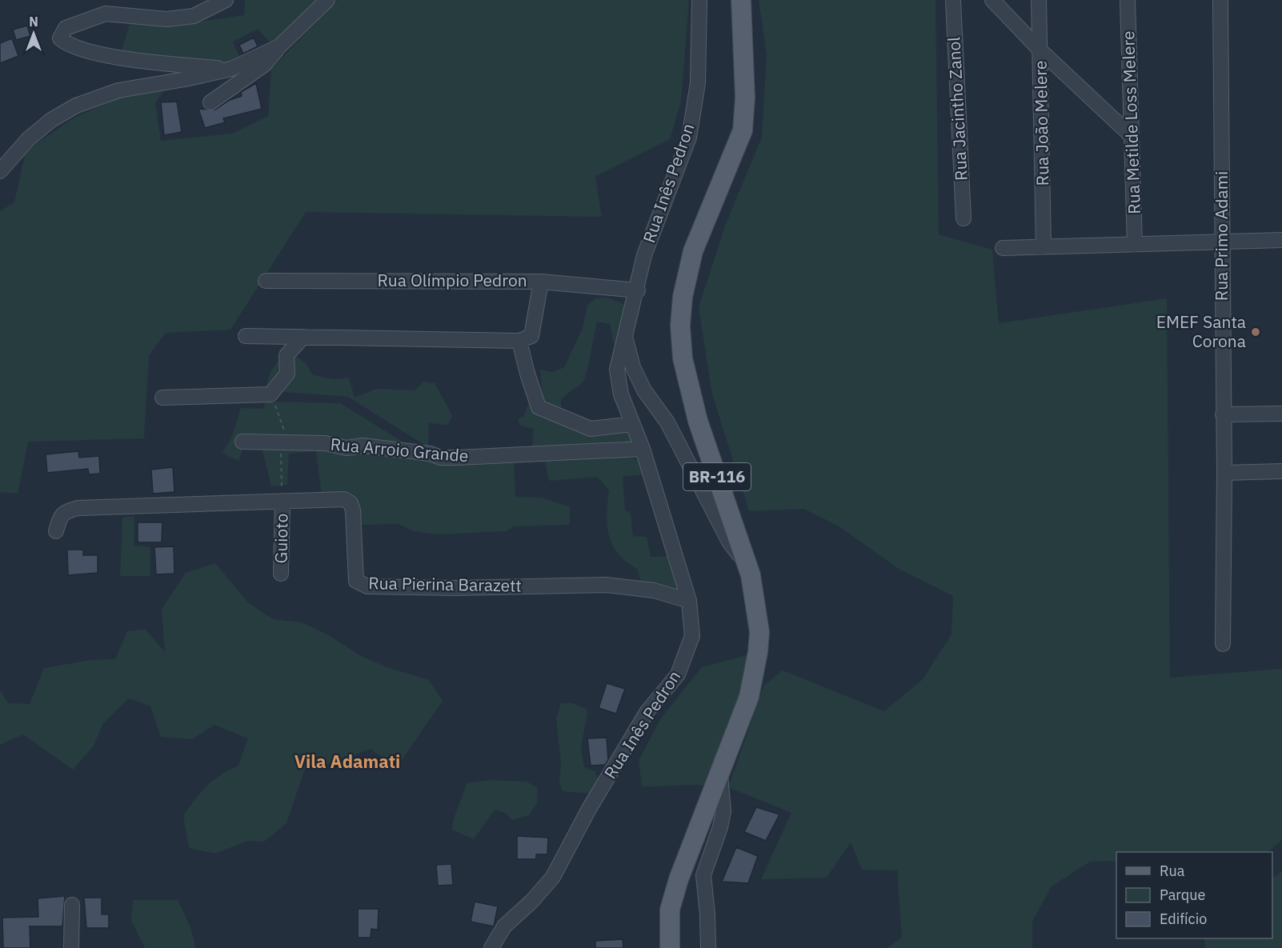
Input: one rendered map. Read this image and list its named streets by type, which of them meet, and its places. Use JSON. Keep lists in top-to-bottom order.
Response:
{
  "streets": {
    "main road": ["BR-116"],
    "street": [
      "Rua Jacintho Zanol",
      "Rua Metilde Loss Melere",
      "Rua João Melere",
      "Rua Inês Pedron",
      "Rua Primo Adami",
      "Rua Olímpio Pedron",
      "Rua Arroio Grande",
      "Guioto",
      "Rua Pierina Barazett"
    ]
  },
  "crossings": [
    ["Rua Inês Pedron", "Rua Olímpio Pedron"],
    ["Rua Inês Pedron", "Rua Arroio Grande"],
    ["Rua Inês Pedron", "BR-116"],
    ["Rua Inês Pedron", "Rua Pierina Barazett"],
    ["Guioto", "Rua Pierina Barazett"]
  ],
  "districts": ["Vila Adamati"],
  "places": ["EMEF Santa Corona"],
  "legend": ["Rua", "Parque", "Edifício"],
  "north": "top"
}
